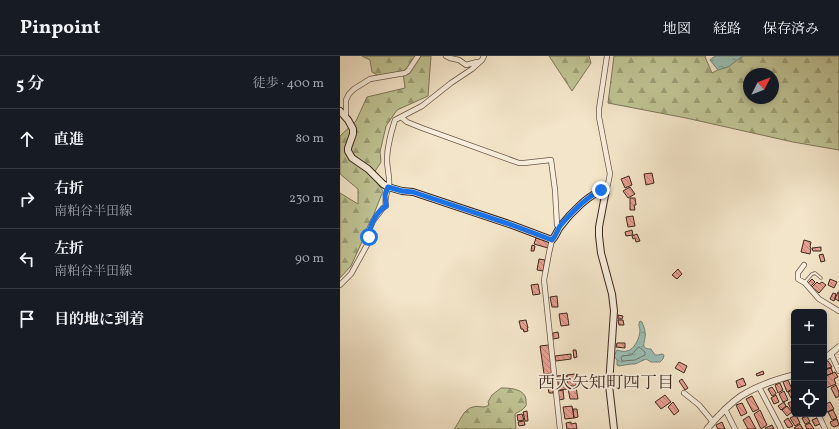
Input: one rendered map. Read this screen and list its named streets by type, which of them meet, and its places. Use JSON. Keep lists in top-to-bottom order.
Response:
{
  "districts": ["西大矢知町四丁目"],
  "north": "top right",
  "page": {
    "header": "Pinpoint",
    "nav": ["地図", "経路", "保存済み"],
    "heading": ["5 分", "徒歩 · 400 m"],
    "list": [
      ["直進", "80 m"],
      ["右折", "南粕谷半田線", "230 m"],
      ["左折", "南粕谷半田線", "90 m"],
      "目的地に到着"
    ],
    "map_buttons": ["+", "−"]
  }
}
